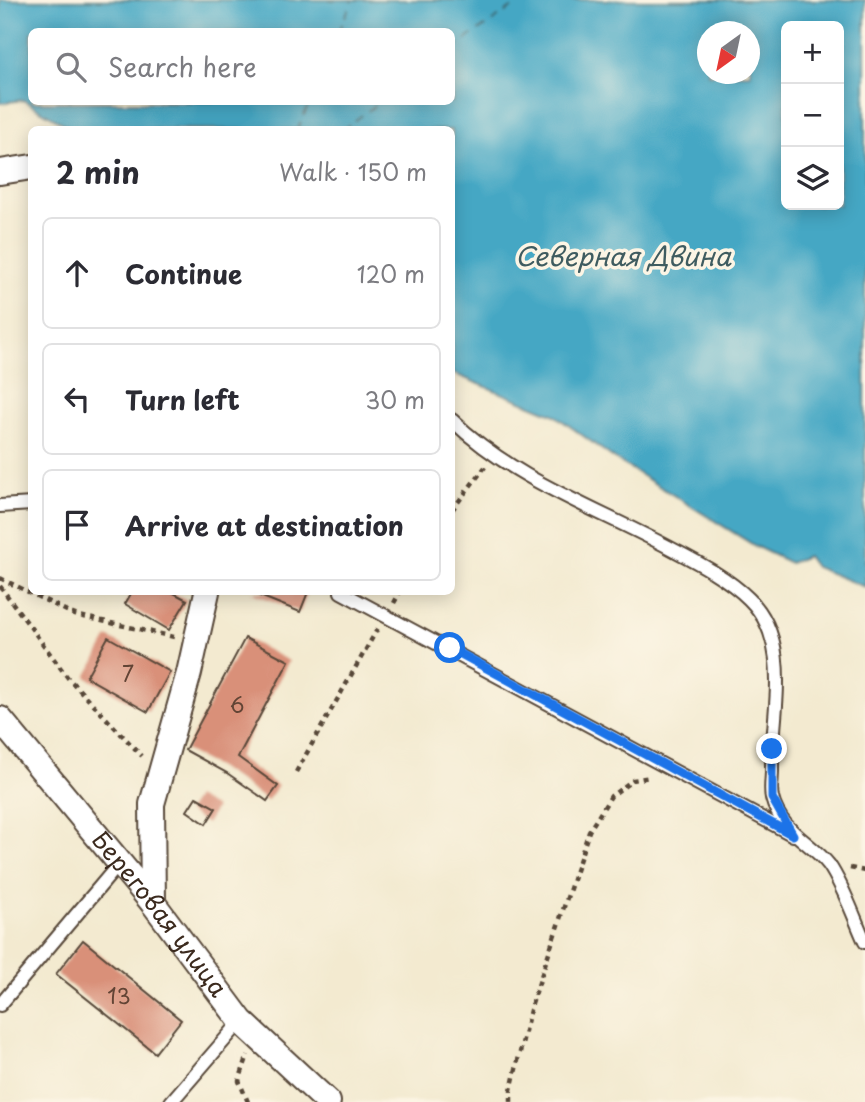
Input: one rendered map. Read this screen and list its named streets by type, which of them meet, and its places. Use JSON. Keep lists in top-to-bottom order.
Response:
{
  "streets": {
    "street": ["Береговая улица"]
  },
  "water": ["Северная Двина"],
  "house_numbers": ["7", "6", "13"],
  "north": "bottom left",
  "page": {
    "map_buttons": ["+", "−"],
    "search": "Search here",
    "heading": ["2 min", "Walk · 150 m"],
    "list": [
      ["Continue", "120 m"],
      ["Turn left", "30 m"],
      "Arrive at destination"
    ]
  }
}
